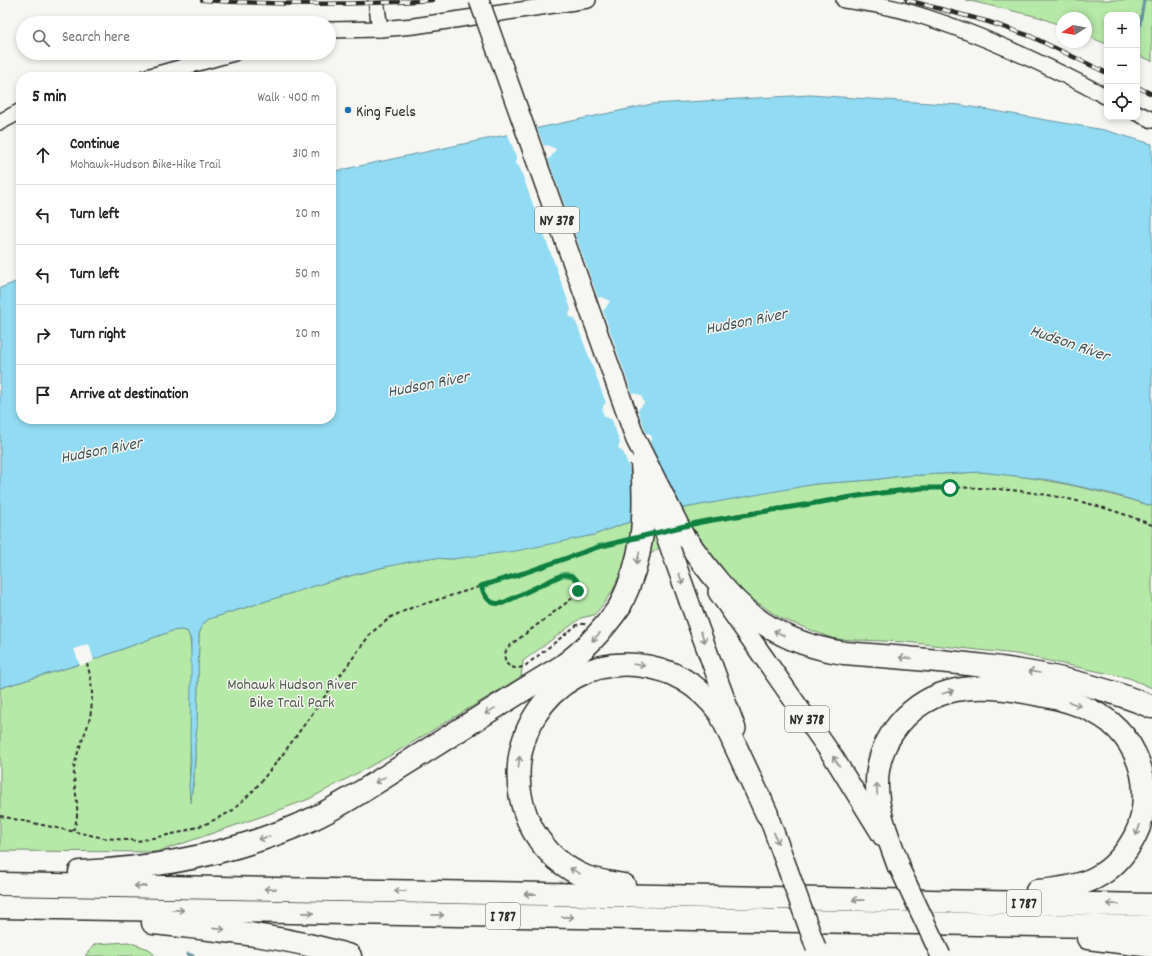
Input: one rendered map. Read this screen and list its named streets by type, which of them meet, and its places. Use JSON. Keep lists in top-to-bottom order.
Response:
{
  "streets": {
    "highway": ["I 787"],
    "main road": ["NY 378"]
  },
  "water": ["Hudson River"],
  "parks": ["Mohawk Hudson River Bike Trail Park"],
  "places": ["King Fuels"],
  "north": "left",
  "page": {
    "map_buttons": ["+", "−"],
    "search": "Search here",
    "heading": ["5 min", "Walk · 400 m"],
    "list": [
      ["Continue", "Mohawk-Hudson Bike-Hike Trail", "310 m"],
      ["Turn left", "20 m"],
      ["Turn left", "50 m"],
      ["Turn right", "20 m"],
      "Arrive at destination"
    ]
  }
}
